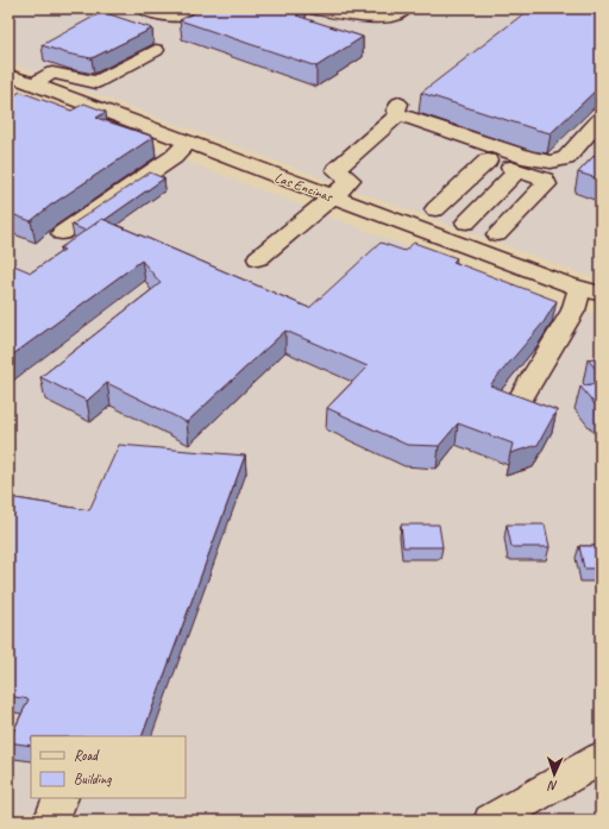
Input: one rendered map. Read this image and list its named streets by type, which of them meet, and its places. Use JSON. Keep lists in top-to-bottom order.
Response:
{
  "streets": {
    "street": ["Las Encinas"]
  },
  "legend": ["Road", "Building"],
  "north": "bottom"
}
